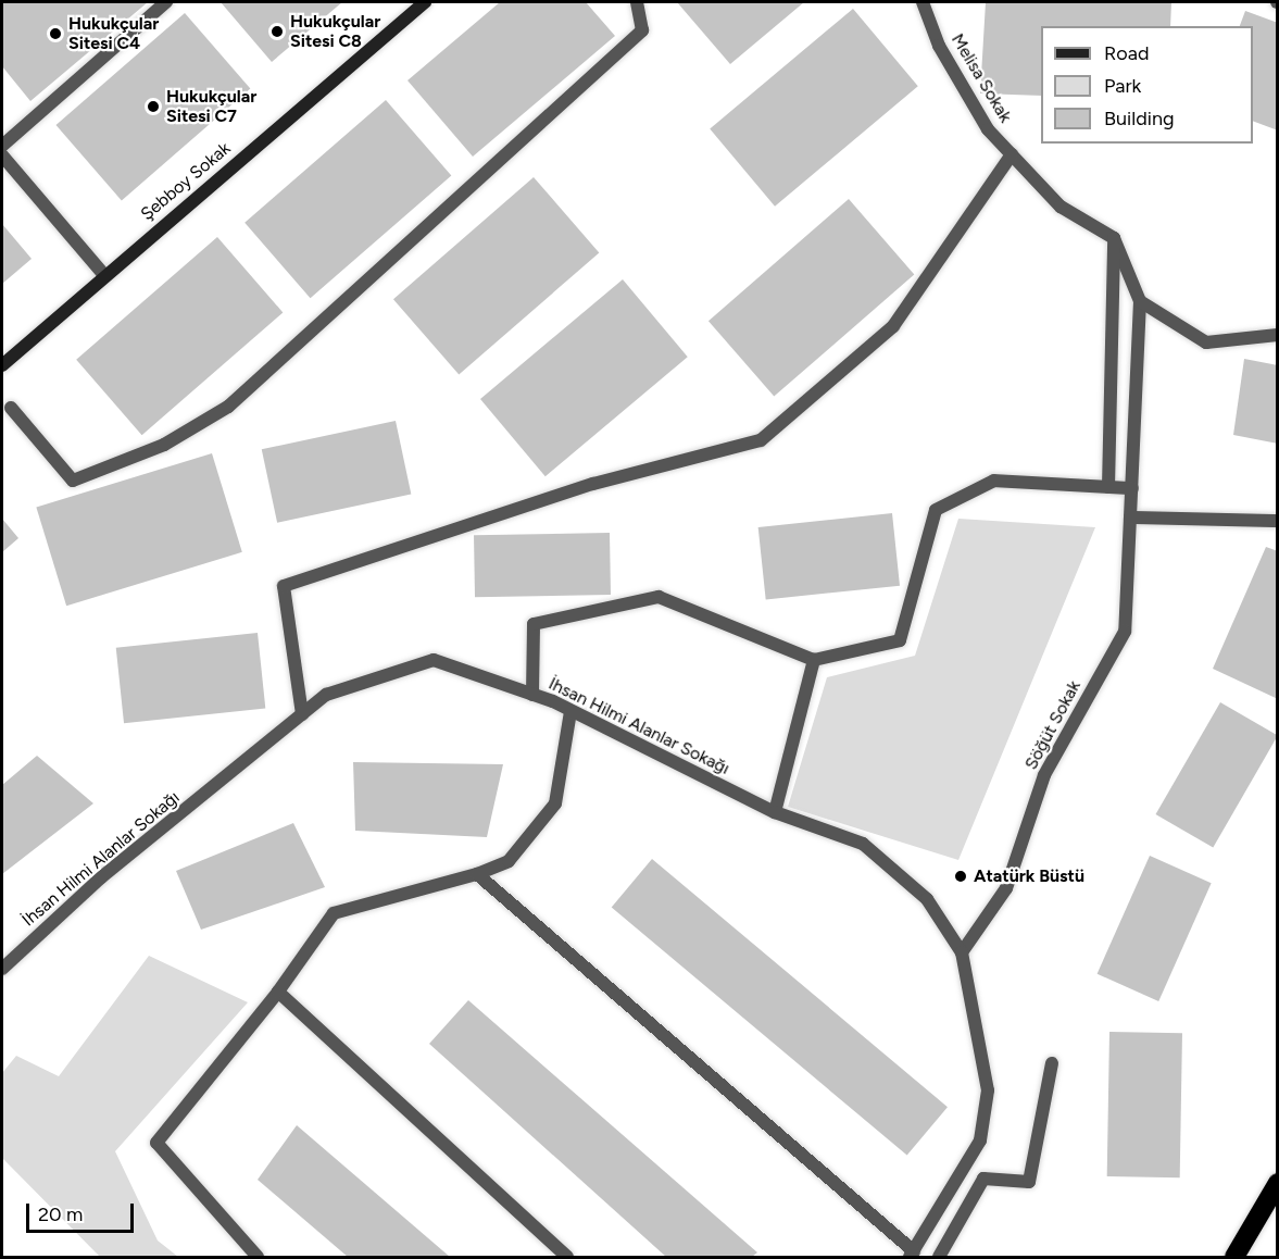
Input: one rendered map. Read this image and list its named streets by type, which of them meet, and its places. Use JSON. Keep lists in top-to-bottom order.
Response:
{
  "streets": {
    "street": [
      "Melisa Sokak",
      "Şebboy Sokak",
      "Söğüt Sokak",
      "İhsan Hilmi Alanlar Sokağı"
    ]
  },
  "crossings": [
    ["Söğüt Sokak", "İhsan Hilmi Alanlar Sokağı"]
  ],
  "places": [
    "Hukukçular Sitesi C8",
    "Hukukçular Sitesi C4",
    "Hukukçular Sitesi C7",
    "Atatürk Büstü"
  ],
  "legend": ["Road", "Park", "Building"],
  "scale_bar": "20 m"
}
